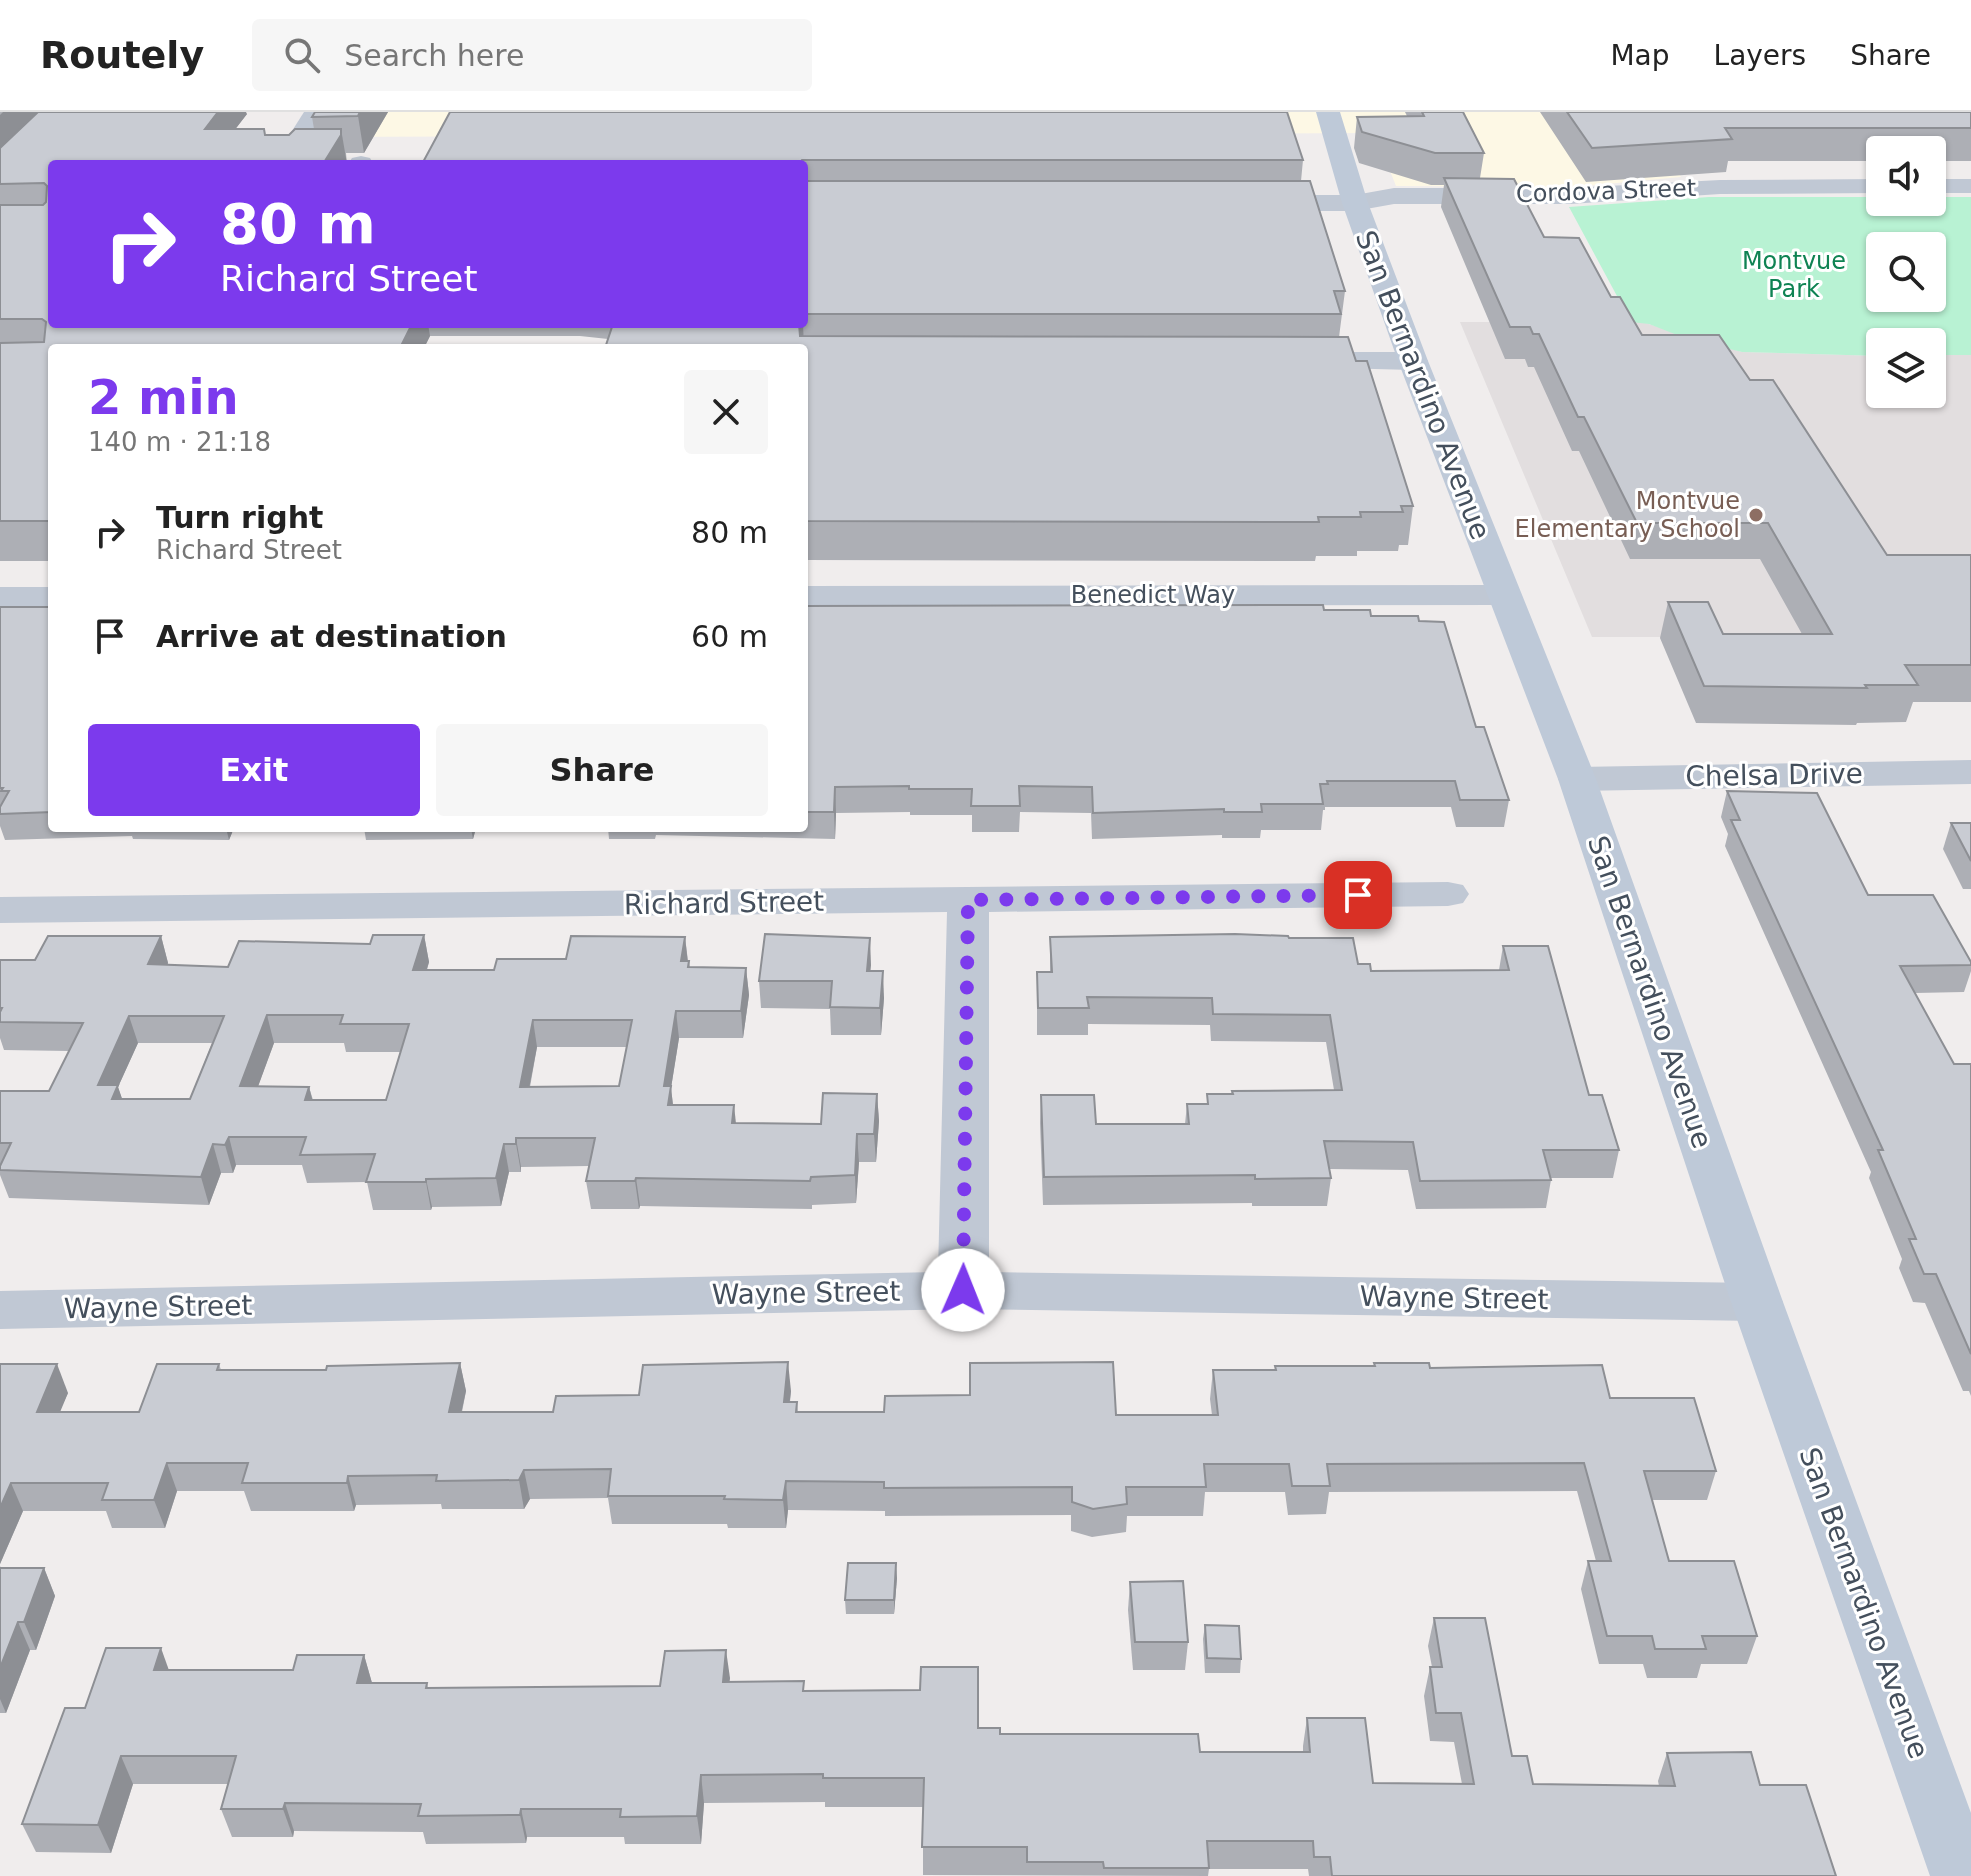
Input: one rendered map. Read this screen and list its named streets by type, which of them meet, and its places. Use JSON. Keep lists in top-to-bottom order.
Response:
{
  "streets": {
    "main road": ["San Bernardino Avenue"],
    "street": [
      "Cordova Street",
      "Benedict Way",
      "Chelsa Drive",
      "Richard Street",
      "Wayne Street"
    ]
  },
  "crossings": [
    ["Cordova Street", "San Bernardino Avenue"],
    ["San Bernardino Avenue", "Benedict Way"],
    ["San Bernardino Avenue", "Chelsa Drive"],
    ["San Bernardino Avenue", "Wayne Street"]
  ],
  "parks": ["Montvue Park"],
  "places": ["Montvue Elementary School"],
  "page": {
    "header": "Routely",
    "search": "Search here",
    "nav": ["Map", "Layers", "Share"],
    "turn": ["80 m", "Richard Street"],
    "heading": ["2 min", "140 m · 21:18"],
    "list": [
      {
        "name": "Turn right",
        "note": "Richard Street",
        "value": "80 m"
      },
      {
        "name": "Arrive at destination",
        "value": "60 m"
      }
    ],
    "buttons": ["Exit", "Share"]
  }
}
